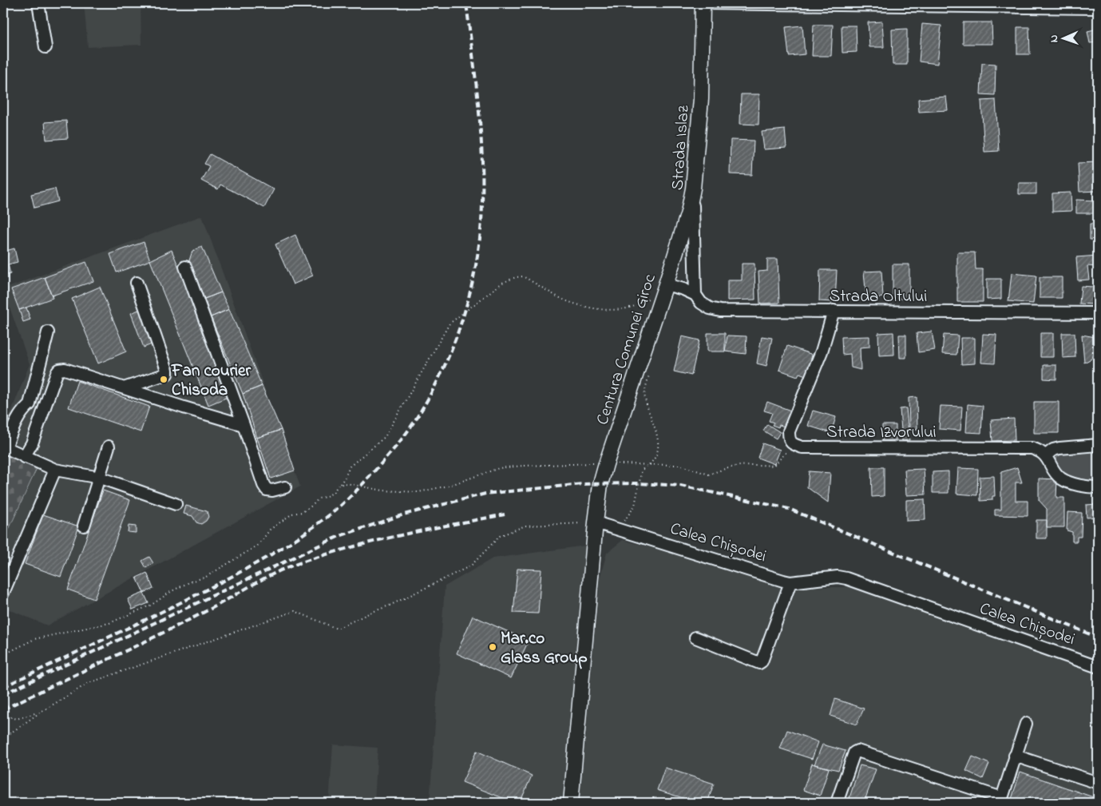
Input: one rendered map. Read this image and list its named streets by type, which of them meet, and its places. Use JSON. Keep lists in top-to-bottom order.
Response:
{
  "streets": {
    "main road": ["Strada Islaz", "Centura Comunei Giroc"],
    "street": ["Strada Oltului", "Strada Izvorului", "Calea Chișodei"]
  },
  "crossings": [
    ["Strada Islaz", "Strada Oltului"],
    ["Strada Islaz", "Centura Comunei Giroc"],
    ["Strada Oltului", "Centura Comunei Giroc"],
    ["Centura Comunei Giroc", "Calea Chișodei"]
  ],
  "places": ["Fan courier Chisoda", "Mar.co Glass Group"],
  "north": "left"
}
